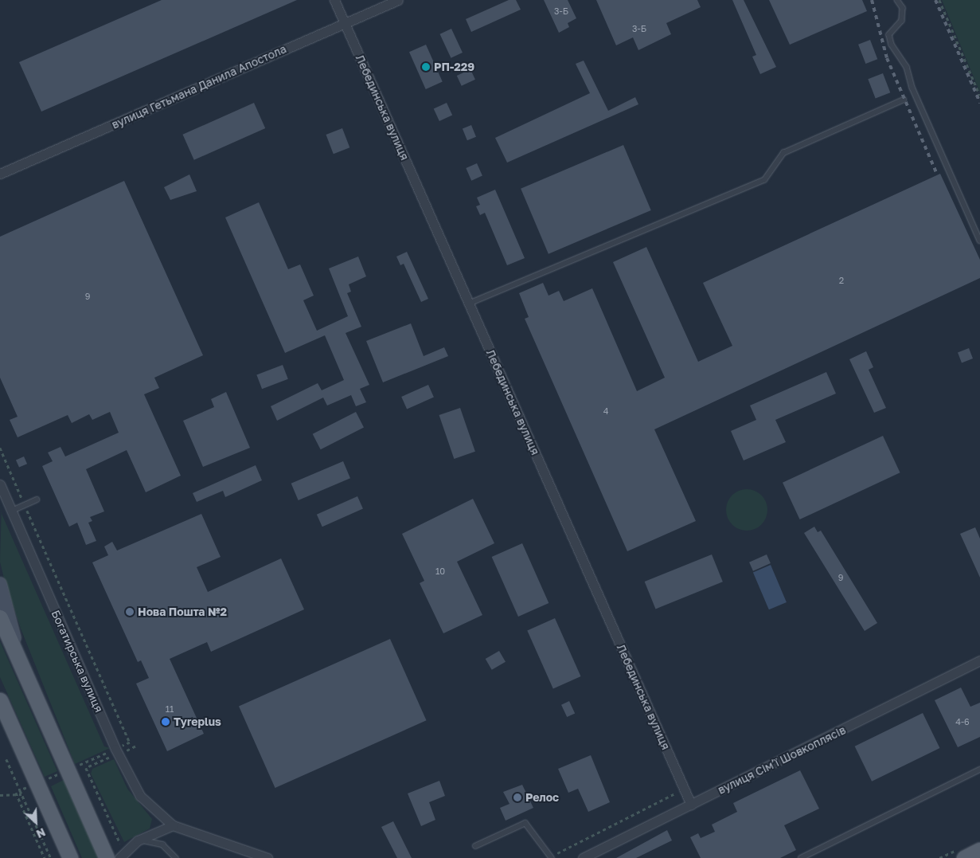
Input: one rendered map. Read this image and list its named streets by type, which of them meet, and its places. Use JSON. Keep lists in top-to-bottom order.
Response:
{
  "streets": {
    "street": [
      "вулиця Гетьмана Данила Апостола",
      "Лебединська вулиця",
      "Богатирська вулиця",
      "вулиця Сімʼї Шовкоплясів"
    ]
  },
  "crossings": [
    ["вулиця Гетьмана Данила Апостола", "Лебединська вулиця"],
    ["Лебединська вулиця", "вулиця Сімʼї Шовкоплясів"]
  ],
  "places": [
    "РП-229",
    "Нова Пошта №2",
    "Tyreplus",
    "Релос"
  ],
  "house_numbers": [
    "3-Б",
    "3-Б",
    "2",
    "9",
    "4",
    "10",
    "9",
    "11",
    "4-6"
  ],
  "north": "bottom right"
}
